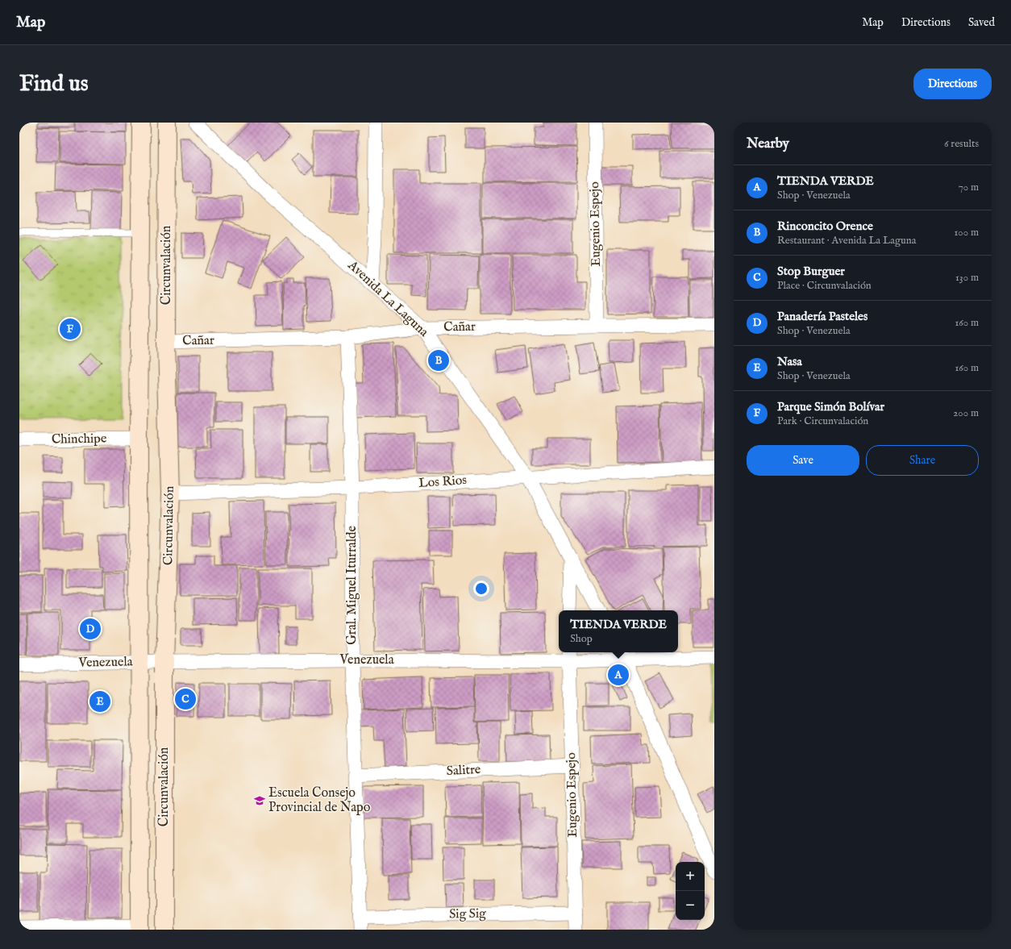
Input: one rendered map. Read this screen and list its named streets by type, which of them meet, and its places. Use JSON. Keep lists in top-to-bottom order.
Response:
{
  "streets": {
    "main road": ["Circunvalación"],
    "street": [
      "Eugenio Espejo",
      "Avenida La Laguna",
      "Cañar",
      "Chinchipe",
      "Los Rios",
      "Gral. Miguel Iturralde",
      "Venezuela",
      "Salitre",
      "Sig Sig"
    ]
  },
  "crossings": [
    ["Eugenio Espejo", "Cañar"],
    ["Eugenio Espejo", "Venezuela"],
    ["Eugenio Espejo", "Salitre"],
    ["Eugenio Espejo", "Sig Sig"],
    ["Circunvalación", "Cañar"],
    ["Circunvalación", "Chinchipe"],
    ["Circunvalación", "Los Rios"],
    ["Circunvalación", "Venezuela"],
    ["Avenida La Laguna", "Cañar"],
    ["Avenida La Laguna", "Los Rios"],
    ["Cañar", "Gral. Miguel Iturralde"],
    ["Los Rios", "Gral. Miguel Iturralde"],
    ["Gral. Miguel Iturralde", "Venezuela"],
    ["Gral. Miguel Iturralde", "Salitre"],
    ["Gral. Miguel Iturralde", "Sig Sig"]
  ],
  "places": {
    "school or university": ["Escuela Consejo Provincial de Napo"]
  },
  "page": {
    "header": "Map",
    "nav": ["Map", "Directions", "Saved"],
    "buttons": [
      "Directions",
      ["Save", "Share"]
    ],
    "title": "Find us",
    "heading": ["Nearby", "6 results"],
    "list": [
      {
        "mark": "A",
        "name": "TIENDA VERDE",
        "note": "Shop · Venezuela",
        "value": "70 m"
      },
      {
        "mark": "B",
        "name": "Rinconcito Orence",
        "note": "Restaurant · Avenida La Laguna",
        "value": "100 m"
      },
      {
        "mark": "C",
        "name": "Stop Burguer",
        "note": "Place · Circunvalación",
        "value": "130 m"
      },
      {
        "mark": "D",
        "name": "Panadería Pasteles",
        "note": "Shop · Venezuela",
        "value": "160 m"
      },
      {
        "mark": "E",
        "name": "Nasa",
        "note": "Shop · Venezuela",
        "value": "160 m"
      },
      {
        "mark": "F",
        "name": "Parque Simón Bolívar",
        "note": "Park · Circunvalación",
        "value": "200 m"
      }
    ],
    "pins": [
      "F",
      "B",
      "D",
      "A",
      "C",
      "E"
    ],
    "popup": ["TIENDA VERDE", "Shop"],
    "map_buttons": ["+", "−"]
  }
}
